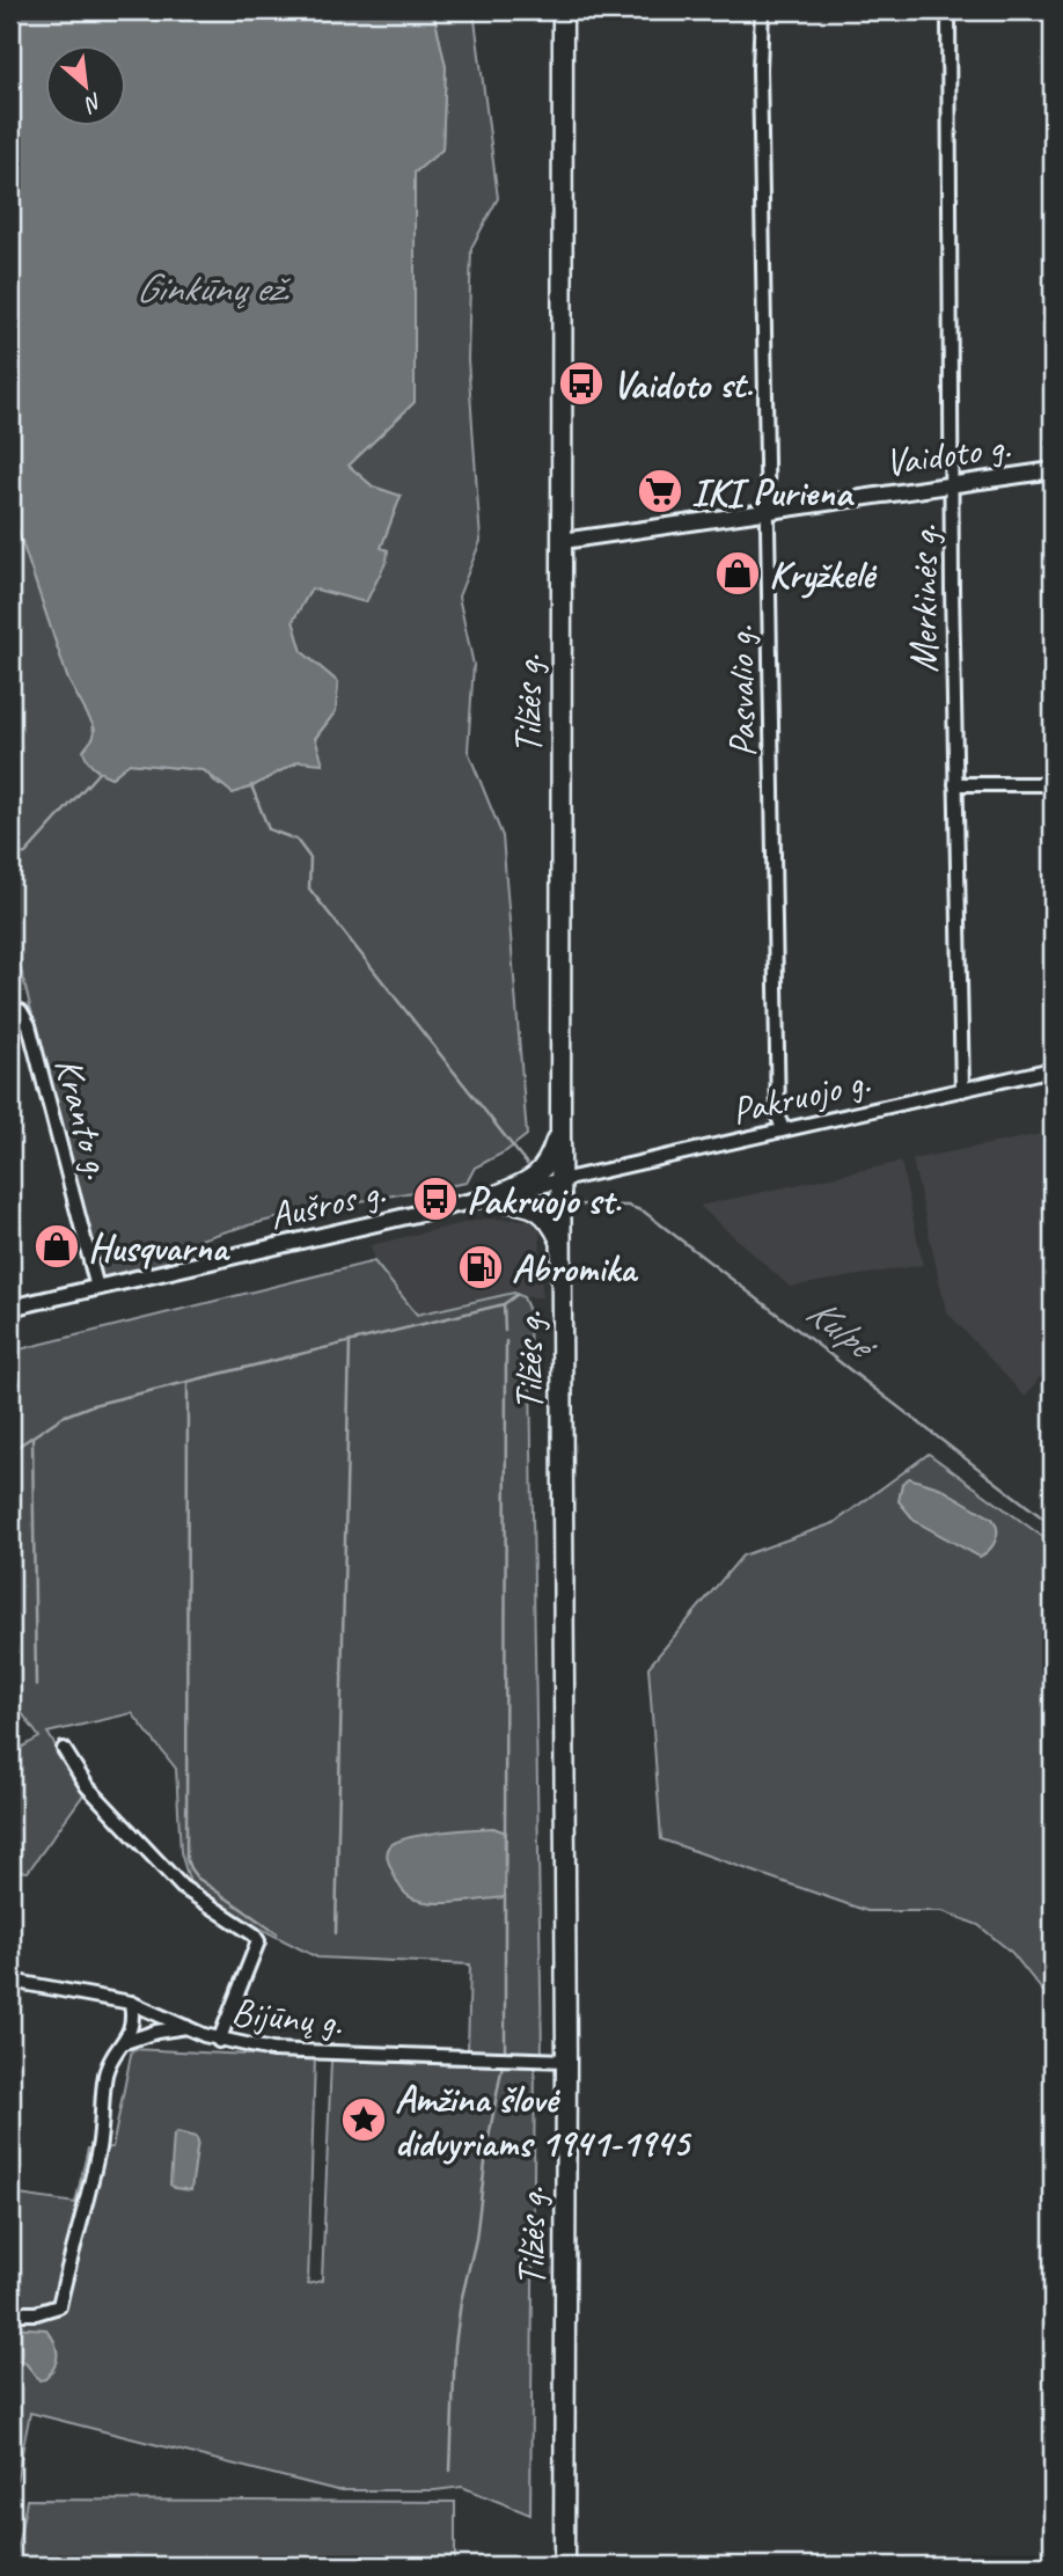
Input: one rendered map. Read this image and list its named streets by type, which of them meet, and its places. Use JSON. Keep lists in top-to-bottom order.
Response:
{
  "streets": {
    "highway": ["Tilžės g."],
    "main road": ["Vaidoto g.", "Aušros g."],
    "street": [
      "Merkinės g.",
      "Pasvalio g.",
      "Pakruojo g.",
      "Kranto g.",
      "Bijūnų g."
    ]
  },
  "crossings": [
    ["Vaidoto g.", "Merkinės g."],
    ["Vaidoto g.", "Pasvalio g."],
    ["Vaidoto g.", "Tilžės g."],
    ["Merkinės g.", "Pakruojo g."],
    ["Pasvalio g.", "Pakruojo g."],
    ["Tilžės g.", "Pakruojo g."],
    ["Tilžės g.", "Aušros g."],
    ["Tilžės g.", "Bijūnų g."],
    ["Pakruojo g.", "Aušros g."],
    ["Kranto g.", "Aušros g."]
  ],
  "water": ["Ginkūnų ež.", "Kulpė"],
  "places": {
    "bus stop": ["Vaidoto st.", "Pakruojo st."],
    "supermarket": ["IKI Puriena"],
    "shop": ["Kryžkelė", "Husqvarna"],
    "fuel station": ["Abromika"],
    "place": ["Amžina šlovė didvyriams 1941-1945"]
  },
  "north": "bottom right"
}
